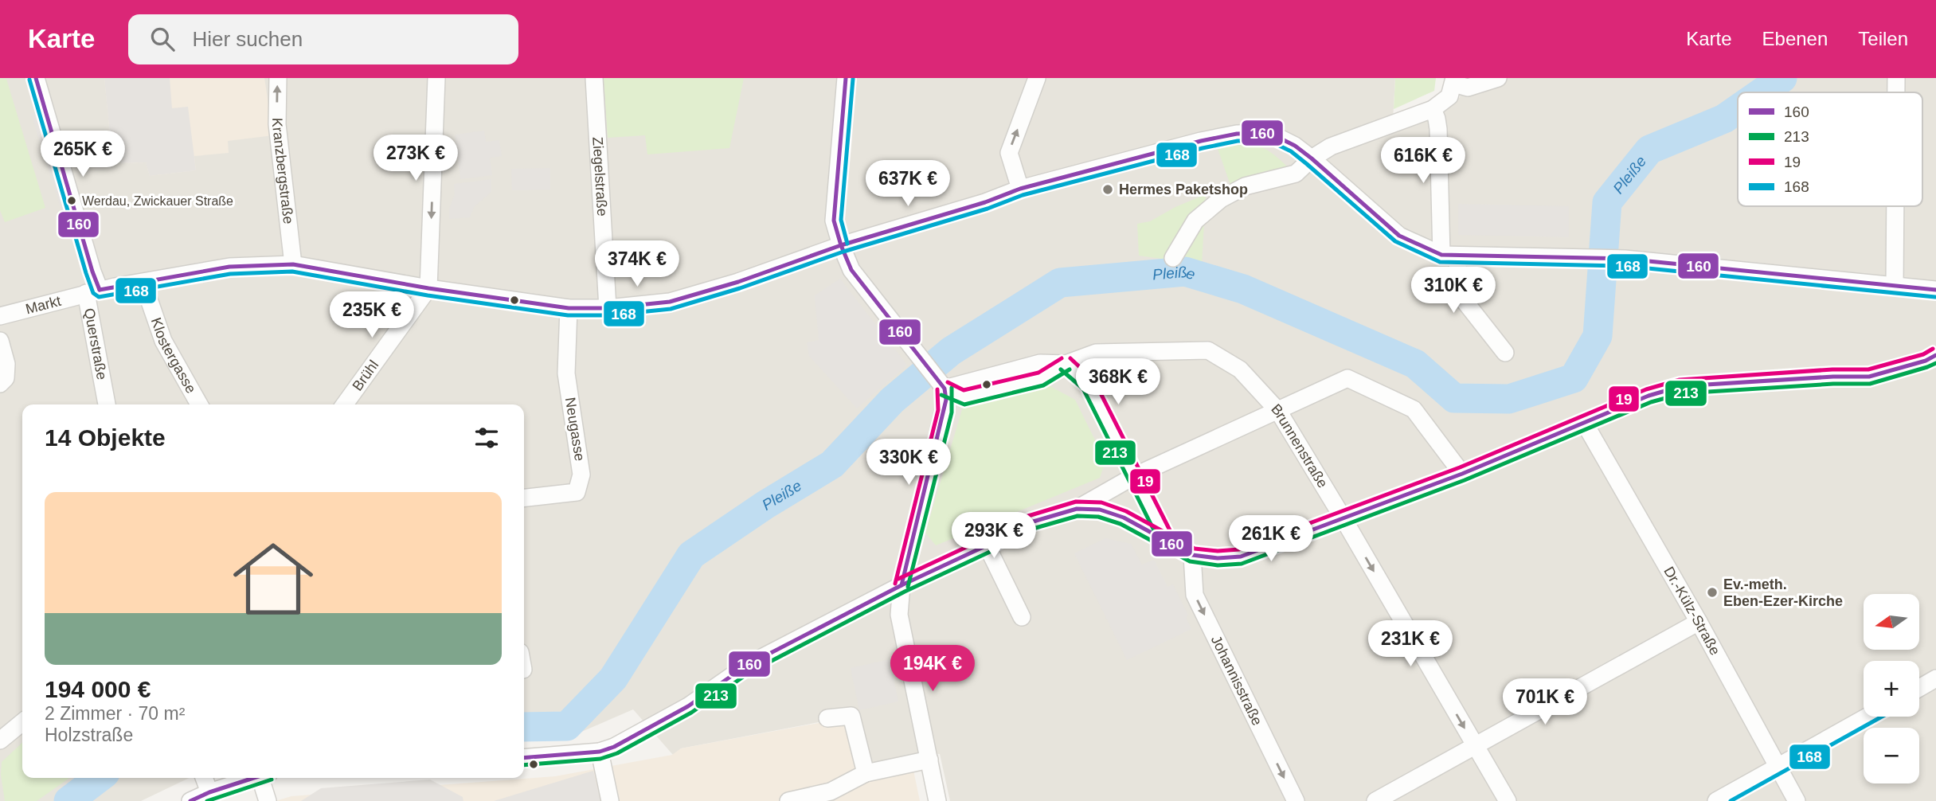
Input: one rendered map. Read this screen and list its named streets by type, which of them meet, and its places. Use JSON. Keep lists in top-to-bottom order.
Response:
{
  "streets": {
    "street": [
      "Kranzbergstraße",
      "Ziegelstraße",
      "Markt",
      "Querstraße",
      "Klostergasse",
      "Brühl",
      "Neugasse",
      "Brunnenstraße",
      "Dr.-Külz-Straße",
      "Johannisstraße"
    ]
  },
  "crossings": [
    ["Kranzbergstraße", "Markt"],
    ["Ziegelstraße", "Markt"],
    ["Markt", "Querstraße"],
    ["Markt", "Brühl"],
    ["Markt", "Neugasse"]
  ],
  "one_way": ["Brunnenstraße", "Johannisstraße"],
  "water": ["Pleiße"],
  "places": ["Hermes Paketshop", "Werdau, Zwickauer Straße", "Ev.-meth. Eben-Ezer-Kirche"],
  "lines": [
    "transit line 160",
    "transit line 168",
    "transit line 19",
    "transit line 213"
  ],
  "legend": [
    "160",
    "213",
    "19",
    "168"
  ],
  "north": "left",
  "page": {
    "header": "Karte",
    "search": "Hier suchen",
    "nav": ["Karte", "Ebenen", "Teilen"],
    "price": [
      "265K €",
      "273K €",
      "616K €",
      "637K €",
      "374K €",
      "310K €",
      "235K €",
      "368K €",
      "330K €",
      "293K €",
      "261K €",
      "231K €",
      "194K €",
      "701K €"
    ],
    "heading": "14 Objekte",
    "list": [
      {
        "name": "194 000 €",
        "note": "2 Zimmer · 70 m² · Holzstraße"
      }
    ],
    "map_buttons": ["+", "−"]
  }
}
